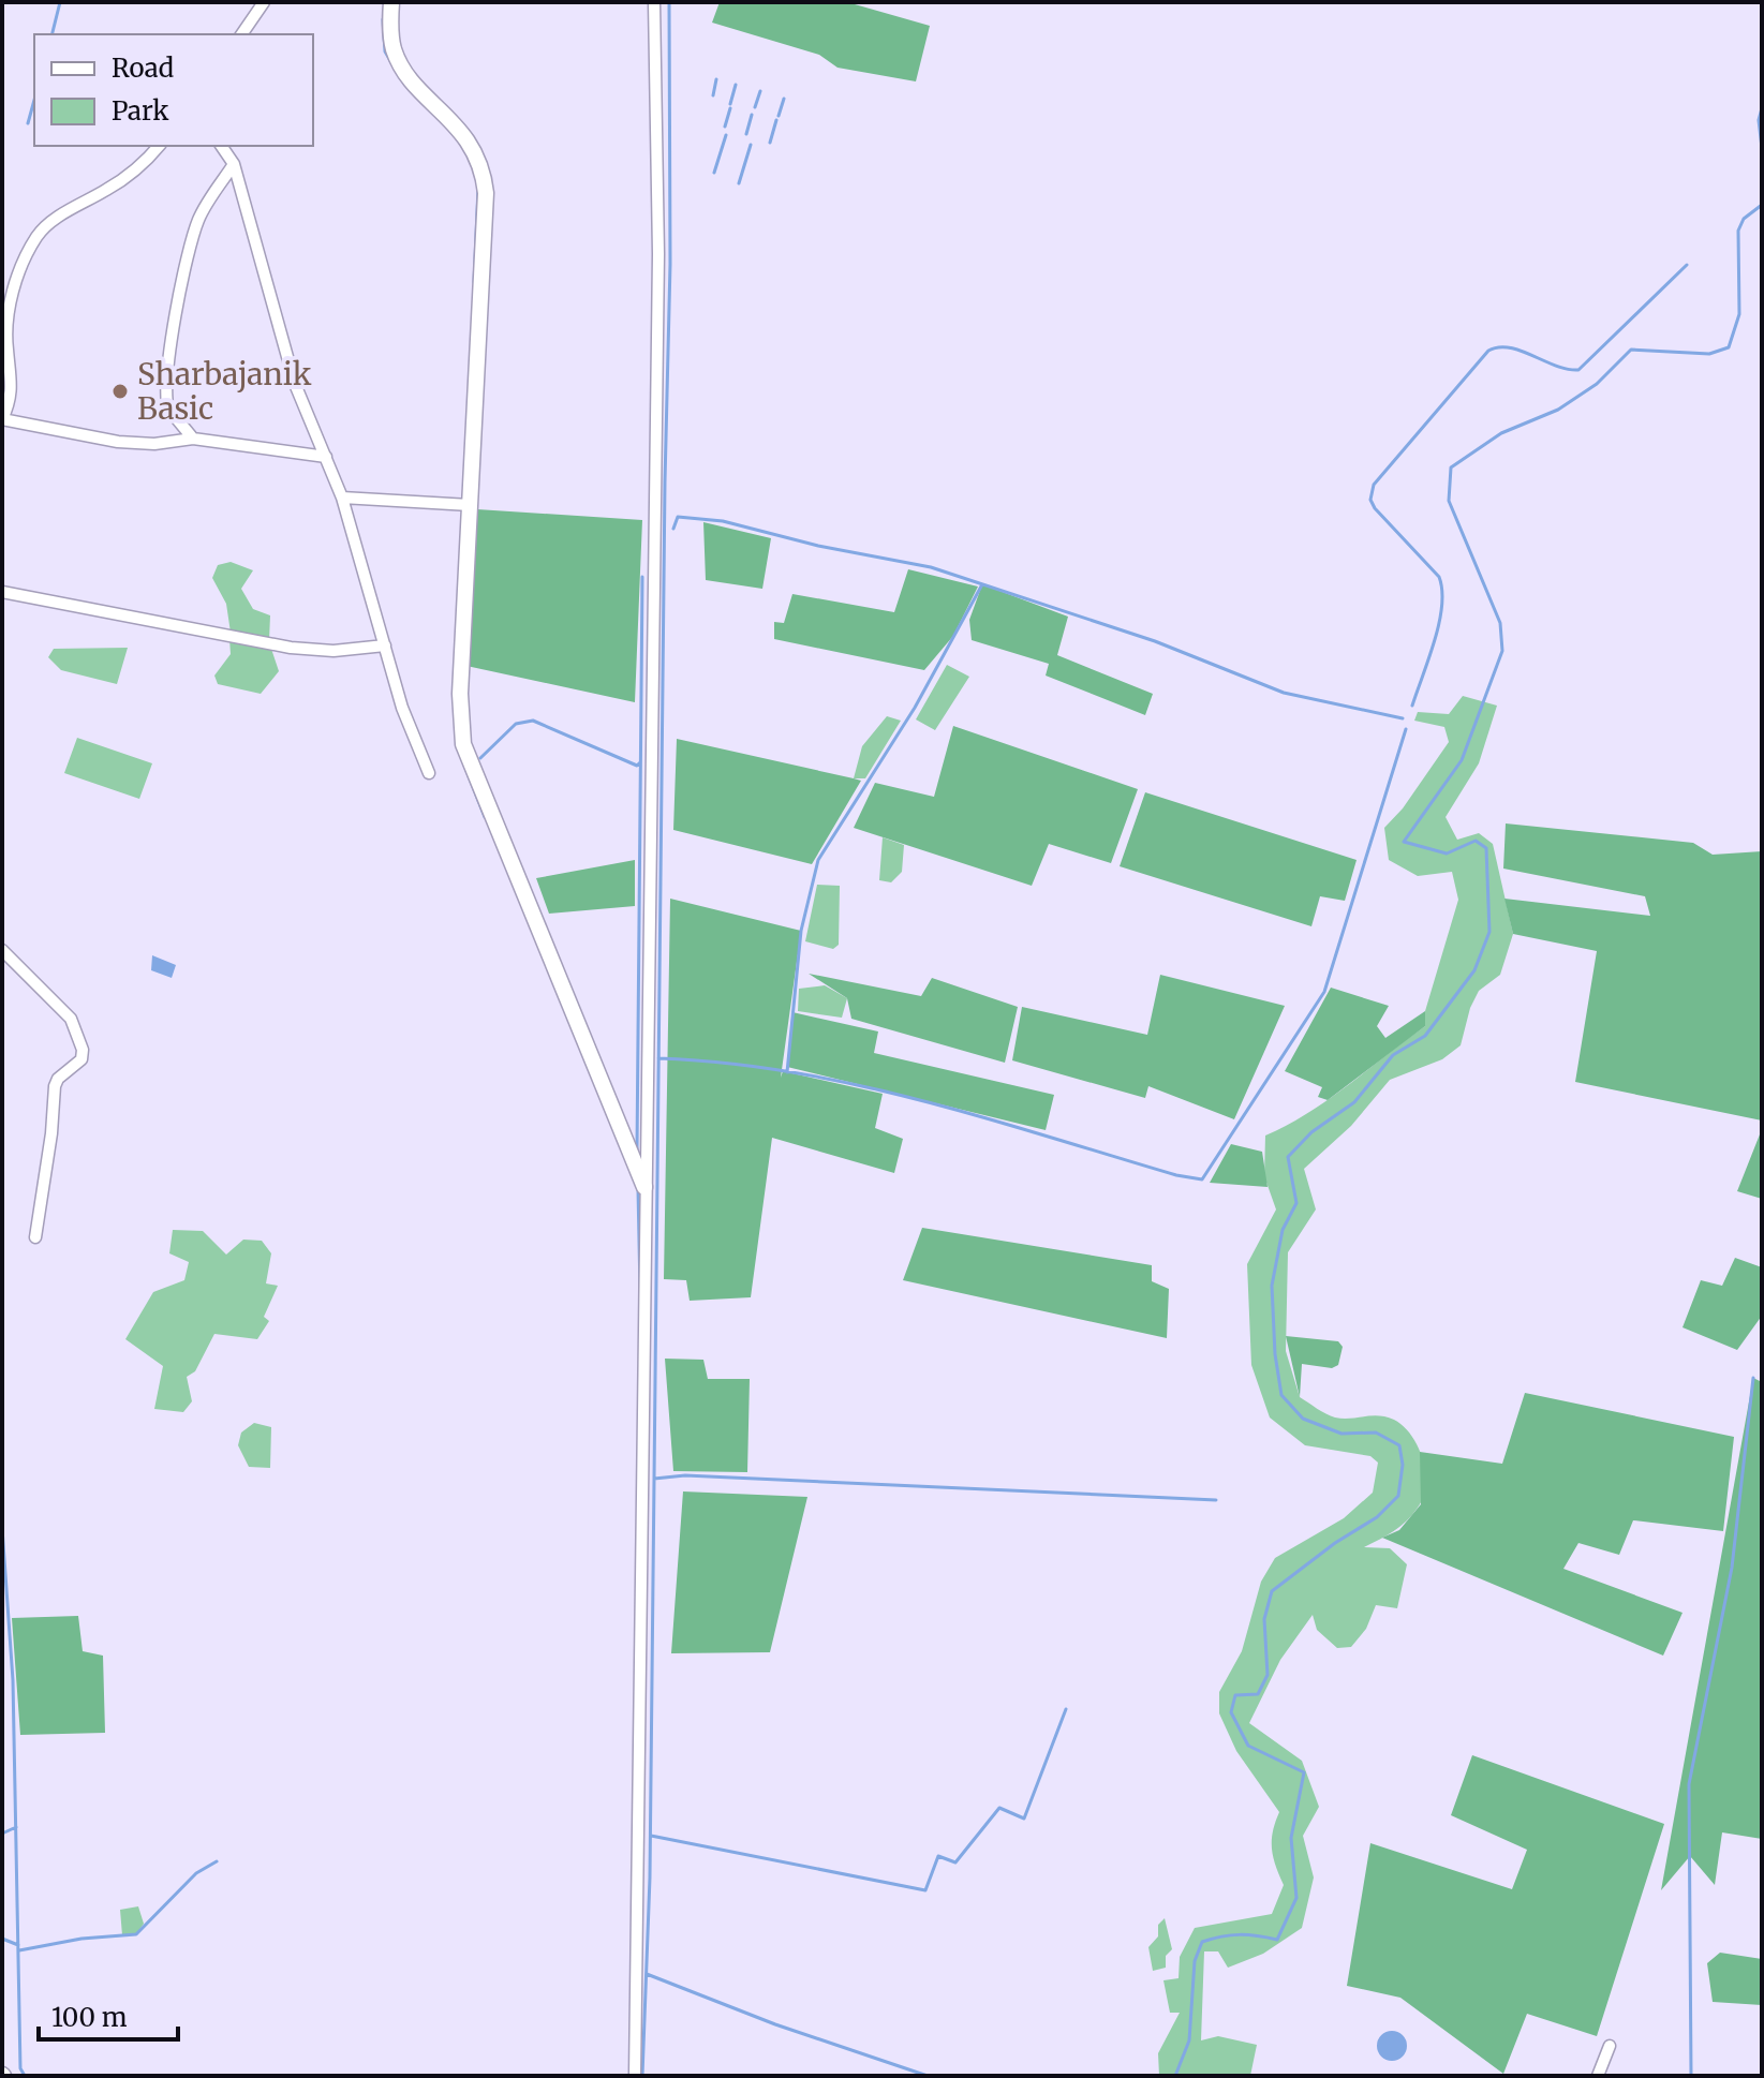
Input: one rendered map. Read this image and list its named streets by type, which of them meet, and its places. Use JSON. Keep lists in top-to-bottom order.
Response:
{
  "places": ["Sharbajanik Basic"],
  "legend": ["Road", "Park"],
  "scale_bar": "100 m"
}
